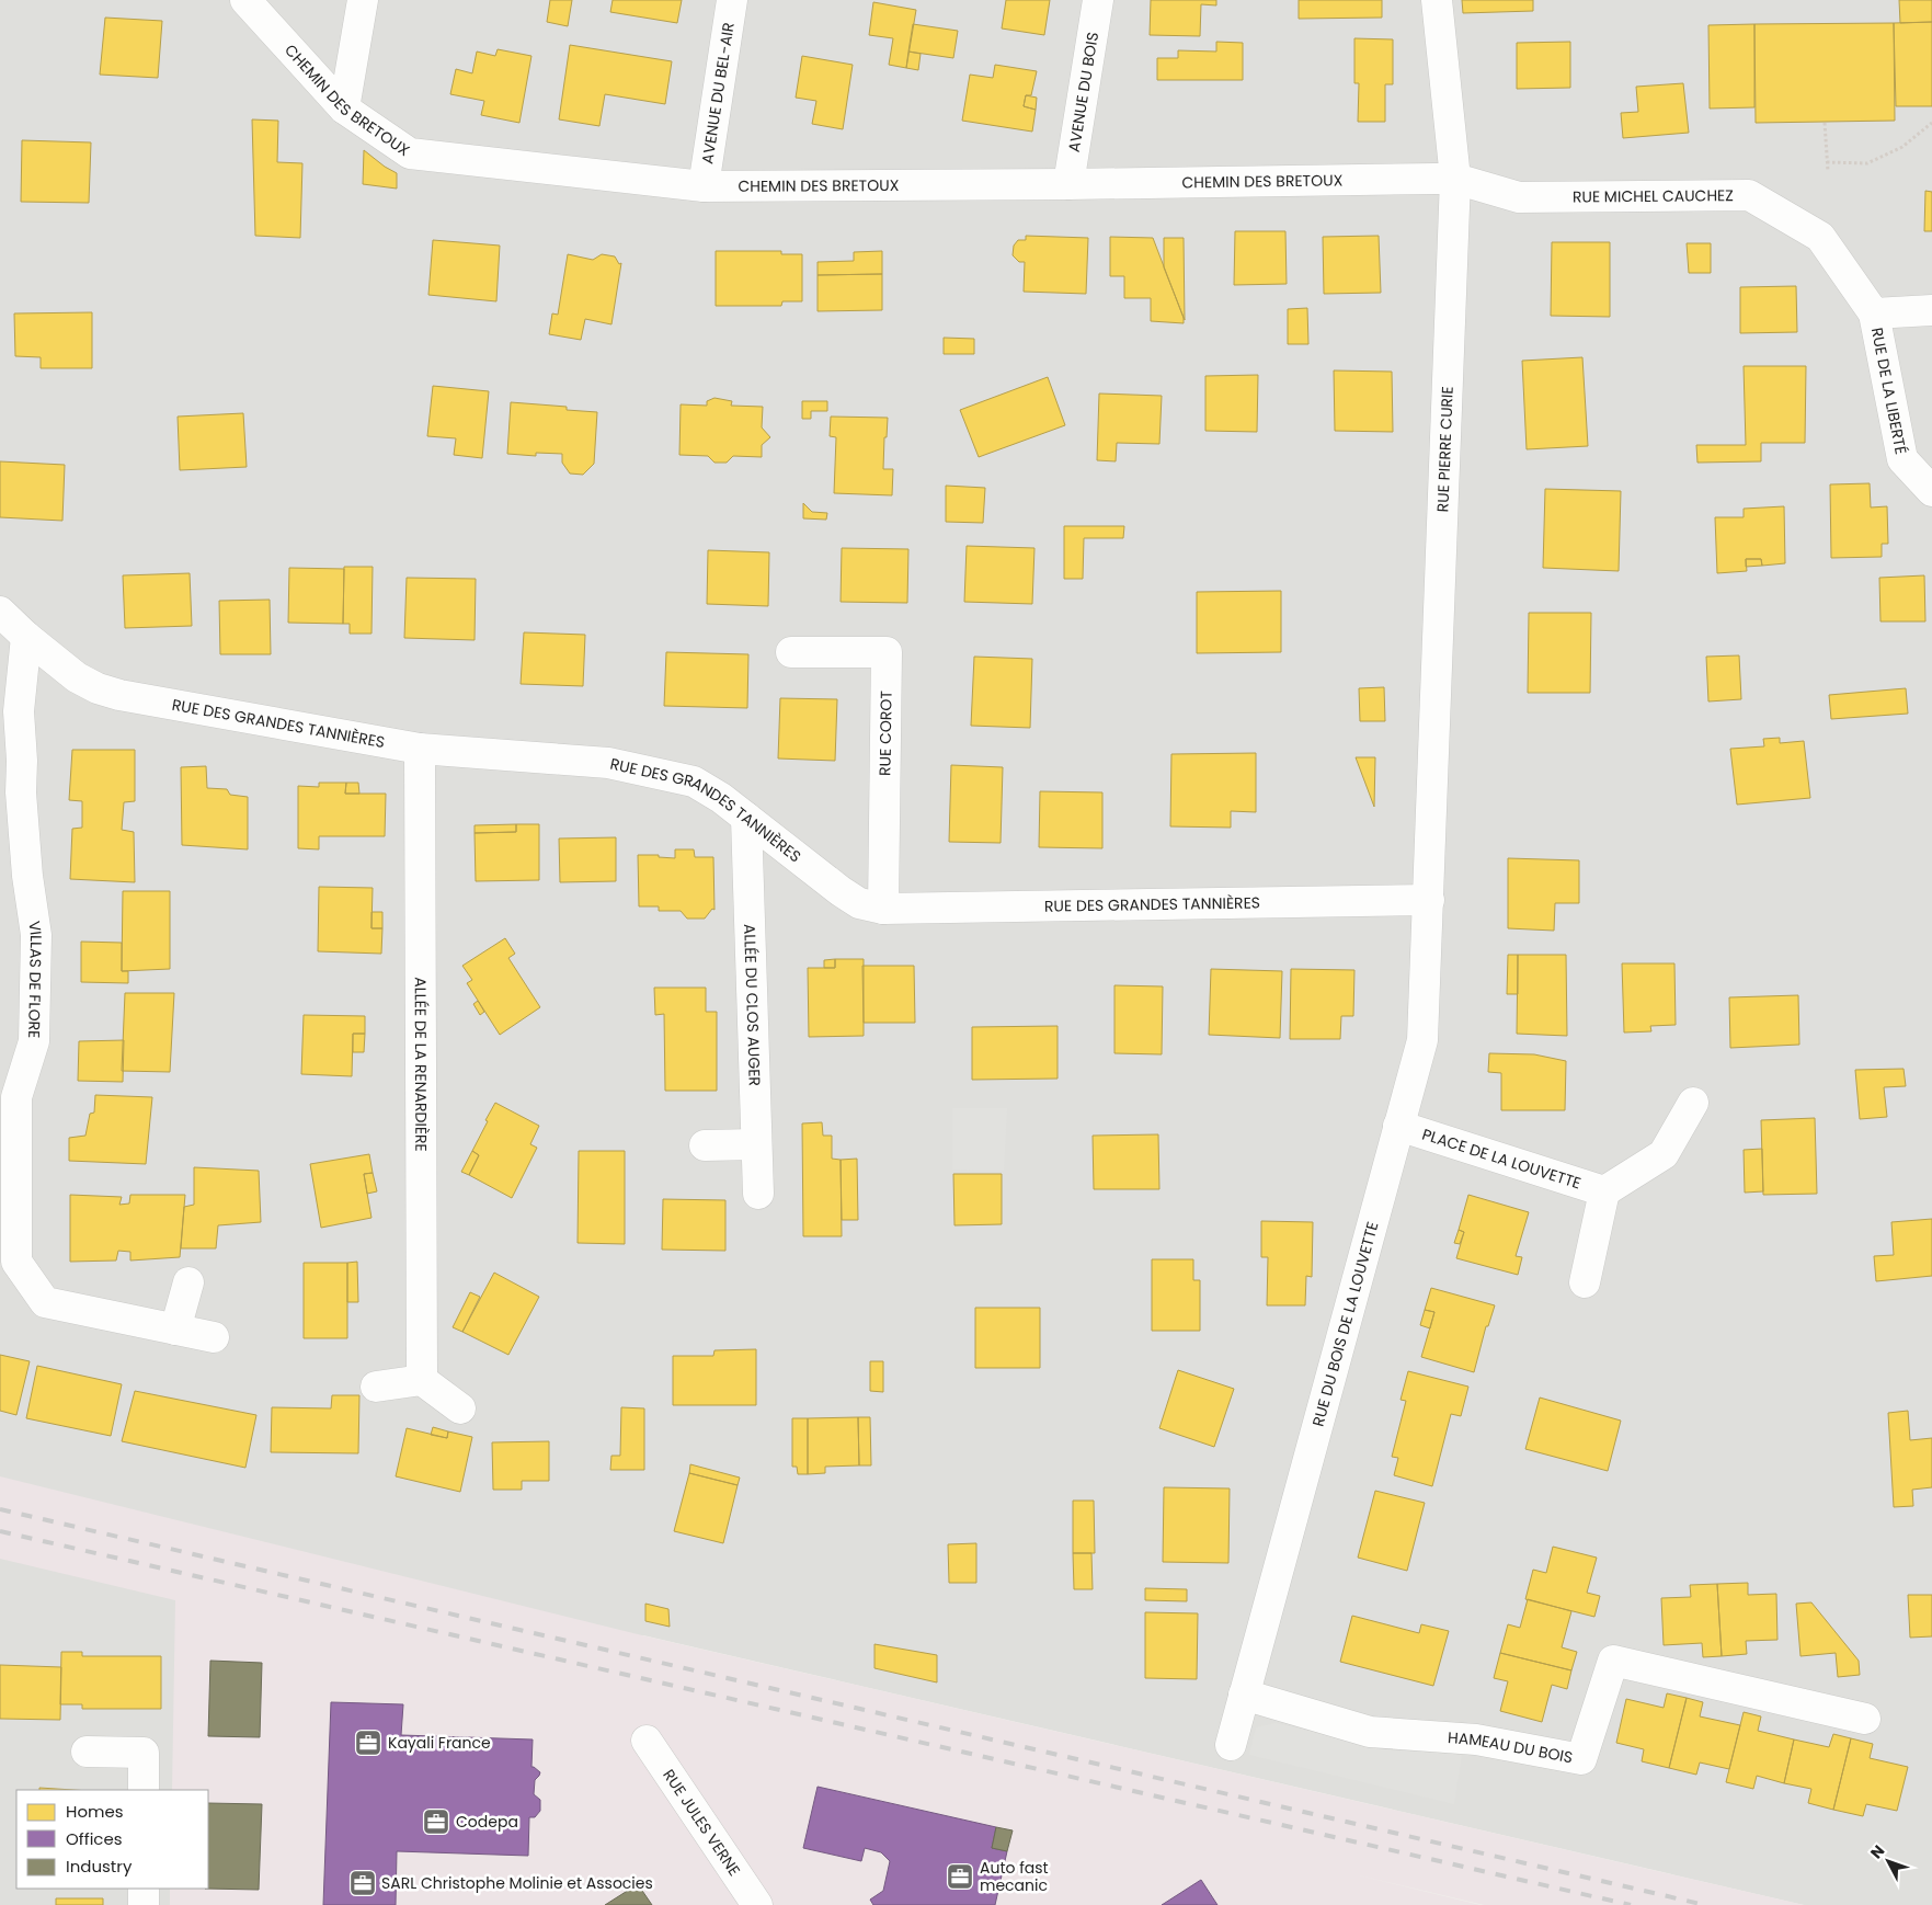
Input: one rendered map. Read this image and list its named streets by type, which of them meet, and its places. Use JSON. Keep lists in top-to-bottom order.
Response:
{
  "streets": {
    "street": [
      "AVENUE DU BOIS",
      "AVENUE DU BEL-AIR",
      "CHEMIN DES BRETOUX",
      "RUE MICHEL CAUCHEZ",
      "RUE DE LA LIBERTÉ",
      "RUE PIERRE CURIE",
      "RUE DES GRANDES TANNIÈRES",
      "RUE COROT",
      "VILLAS DE FLORE",
      "ALLÉE DU CLOS AUGER",
      "ALLÉE DE LA RENARDIÈRE",
      "PLACE DE LA LOUVETTE",
      "RUE DU BOIS DE LA LOUVETTE",
      "HAMEAU DU BOIS",
      "RUE JULES VERNE"
    ]
  },
  "crossings": [
    ["AVENUE DU BOIS", "CHEMIN DES BRETOUX"],
    ["AVENUE DU BEL-AIR", "CHEMIN DES BRETOUX"],
    ["CHEMIN DES BRETOUX", "RUE MICHEL CAUCHEZ"],
    ["CHEMIN DES BRETOUX", "RUE PIERRE CURIE"],
    ["RUE MICHEL CAUCHEZ", "RUE DE LA LIBERTÉ"],
    ["RUE MICHEL CAUCHEZ", "RUE PIERRE CURIE"],
    ["RUE PIERRE CURIE", "RUE DES GRANDES TANNIÈRES"],
    ["RUE PIERRE CURIE", "RUE DU BOIS DE LA LOUVETTE"],
    ["RUE DES GRANDES TANNIÈRES", "RUE COROT"],
    ["RUE DES GRANDES TANNIÈRES", "VILLAS DE FLORE"],
    ["RUE DES GRANDES TANNIÈRES", "ALLÉE DU CLOS AUGER"],
    ["RUE DES GRANDES TANNIÈRES", "ALLÉE DE LA RENARDIÈRE"],
    ["RUE DES GRANDES TANNIÈRES", "RUE DU BOIS DE LA LOUVETTE"],
    ["PLACE DE LA LOUVETTE", "RUE DU BOIS DE LA LOUVETTE"],
    ["RUE DU BOIS DE LA LOUVETTE", "HAMEAU DU BOIS"]
  ],
  "places": {
    "office": [
      "Kayali France",
      "Codepa",
      "Auto fast mecanic",
      "SARL Christophe Molinie et Associes"
    ]
  },
  "legend": ["Homes", "Offices", "Industry"],
  "north": "top left"
}
